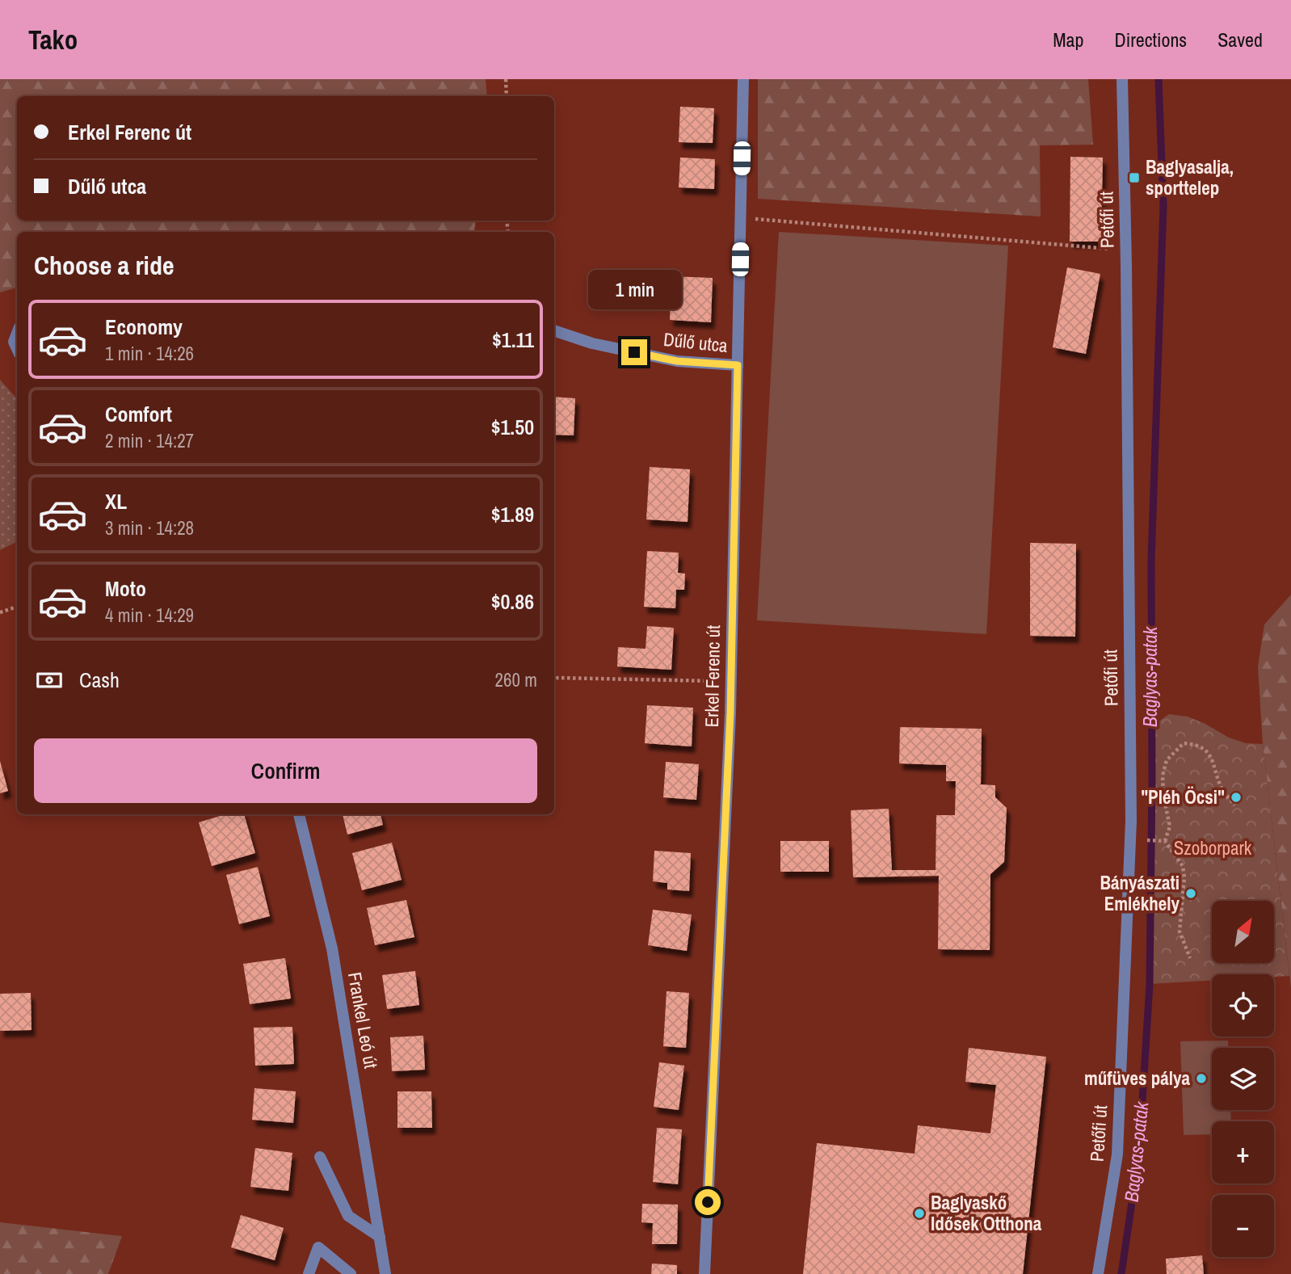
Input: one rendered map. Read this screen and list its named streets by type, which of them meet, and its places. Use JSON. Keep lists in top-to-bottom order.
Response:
{
  "streets": {
    "street": [
      "Petőfi út",
      "Dűlő utca",
      "Erkel Ferenc út",
      "Frankel Leó út"
    ]
  },
  "crossings": [
    ["Dűlő utca", "Erkel Ferenc út"]
  ],
  "water": ["Baglyas-patak"],
  "parks": ["Szoborpark"],
  "places": {
    "transit": ["Baglyasalja, sporttelep"],
    "other": [
      "\"Pléh Öcsi\"",
      "Bányászati Emlékhely",
      "műfüves pálya",
      "Baglyaskő Idősek Otthona"
    ]
  },
  "north": "top right",
  "page": {
    "header": "Tako",
    "nav": ["Map", "Directions", "Saved"],
    "banner": ["Erkel Ferenc út", "Dűlő utca"],
    "heading": "Choose a ride",
    "bubble": "1 min",
    "list": [
      {
        "name": "Economy",
        "note": "1 min · 14:26",
        "value": "$1.11"
      },
      {
        "name": "Comfort",
        "note": "2 min · 14:27",
        "value": "$1.50"
      },
      {
        "name": "XL",
        "note": "3 min · 14:28",
        "value": "$1.89"
      },
      {
        "name": "Moto",
        "note": "4 min · 14:29",
        "value": "$0.86"
      }
    ],
    "pay": ["Cash", "260 m"],
    "buttons": "Confirm",
    "map_buttons": ["+", "−"]
  }
}
